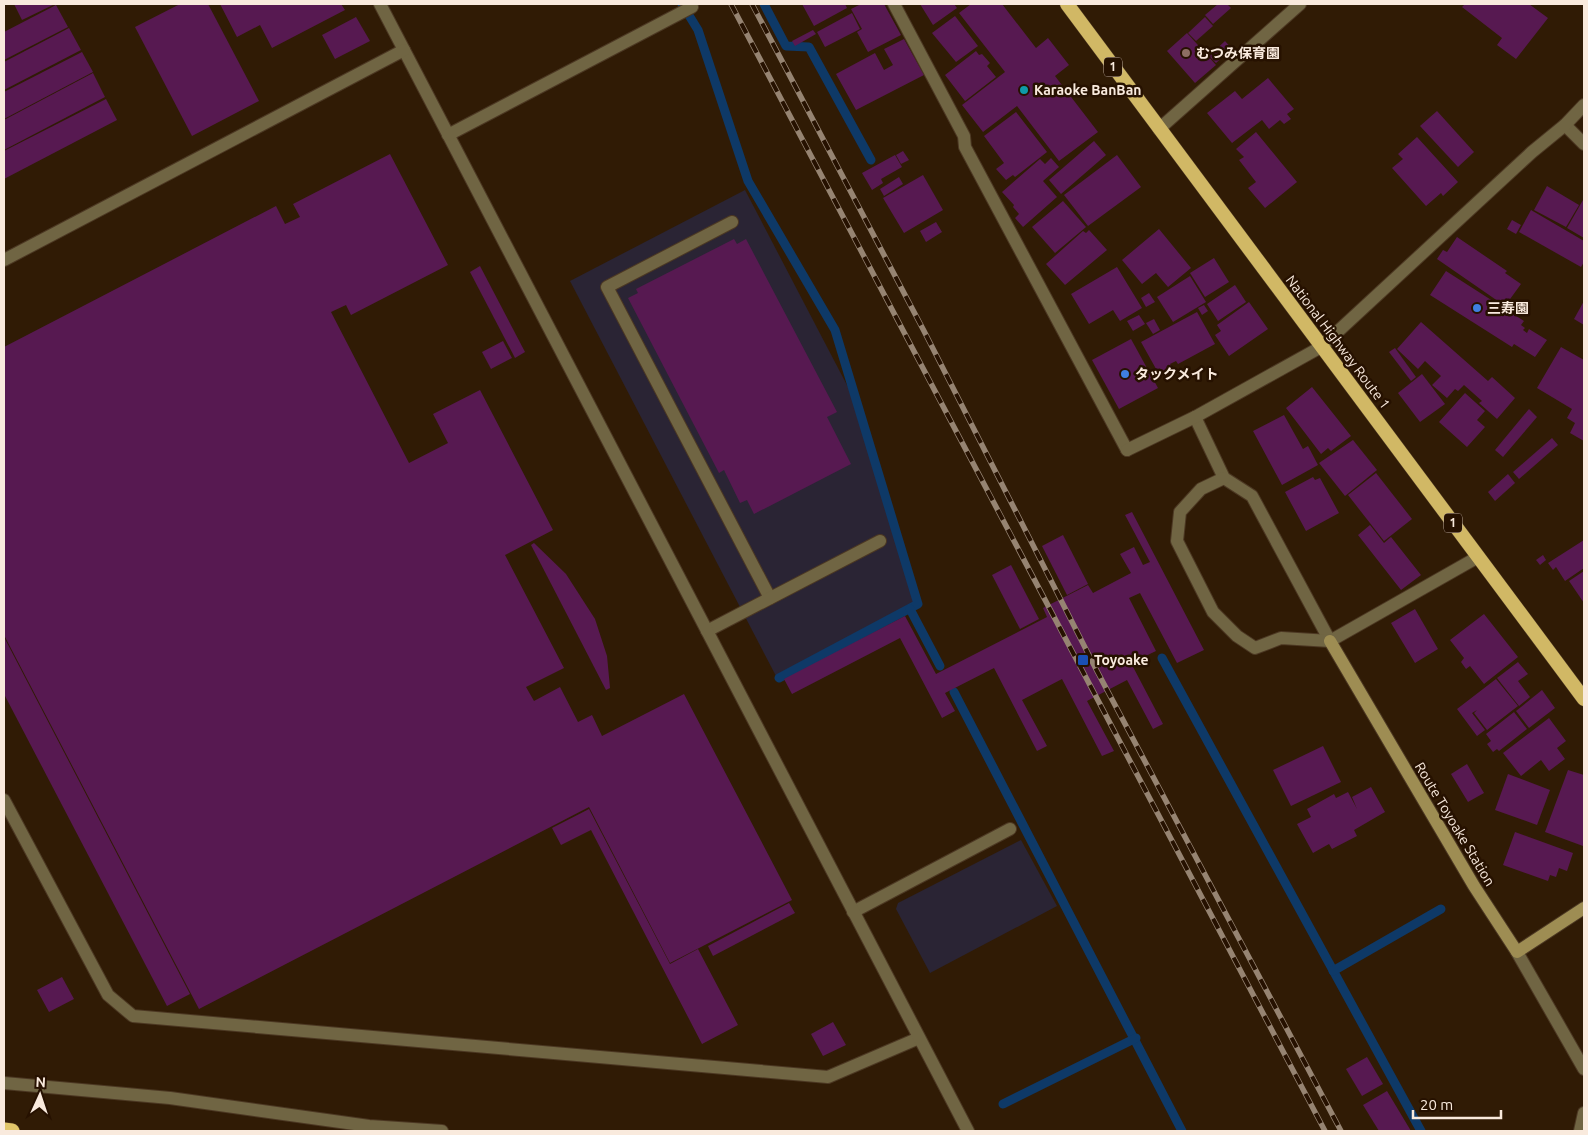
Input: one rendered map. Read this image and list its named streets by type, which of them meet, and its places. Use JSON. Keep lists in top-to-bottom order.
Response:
{
  "streets": {
    "highway": ["1", "National Highway Route 1"],
    "main road": ["Route Toyoake Station"]
  },
  "places": {
    "other": [
      "むつみ保育園",
      "Karaoke BanBan",
      "三寿園",
      "タックメイト"
    ],
    "transit": ["Toyoake"]
  },
  "scale_bar": "20 m",
  "north": "top"
}
